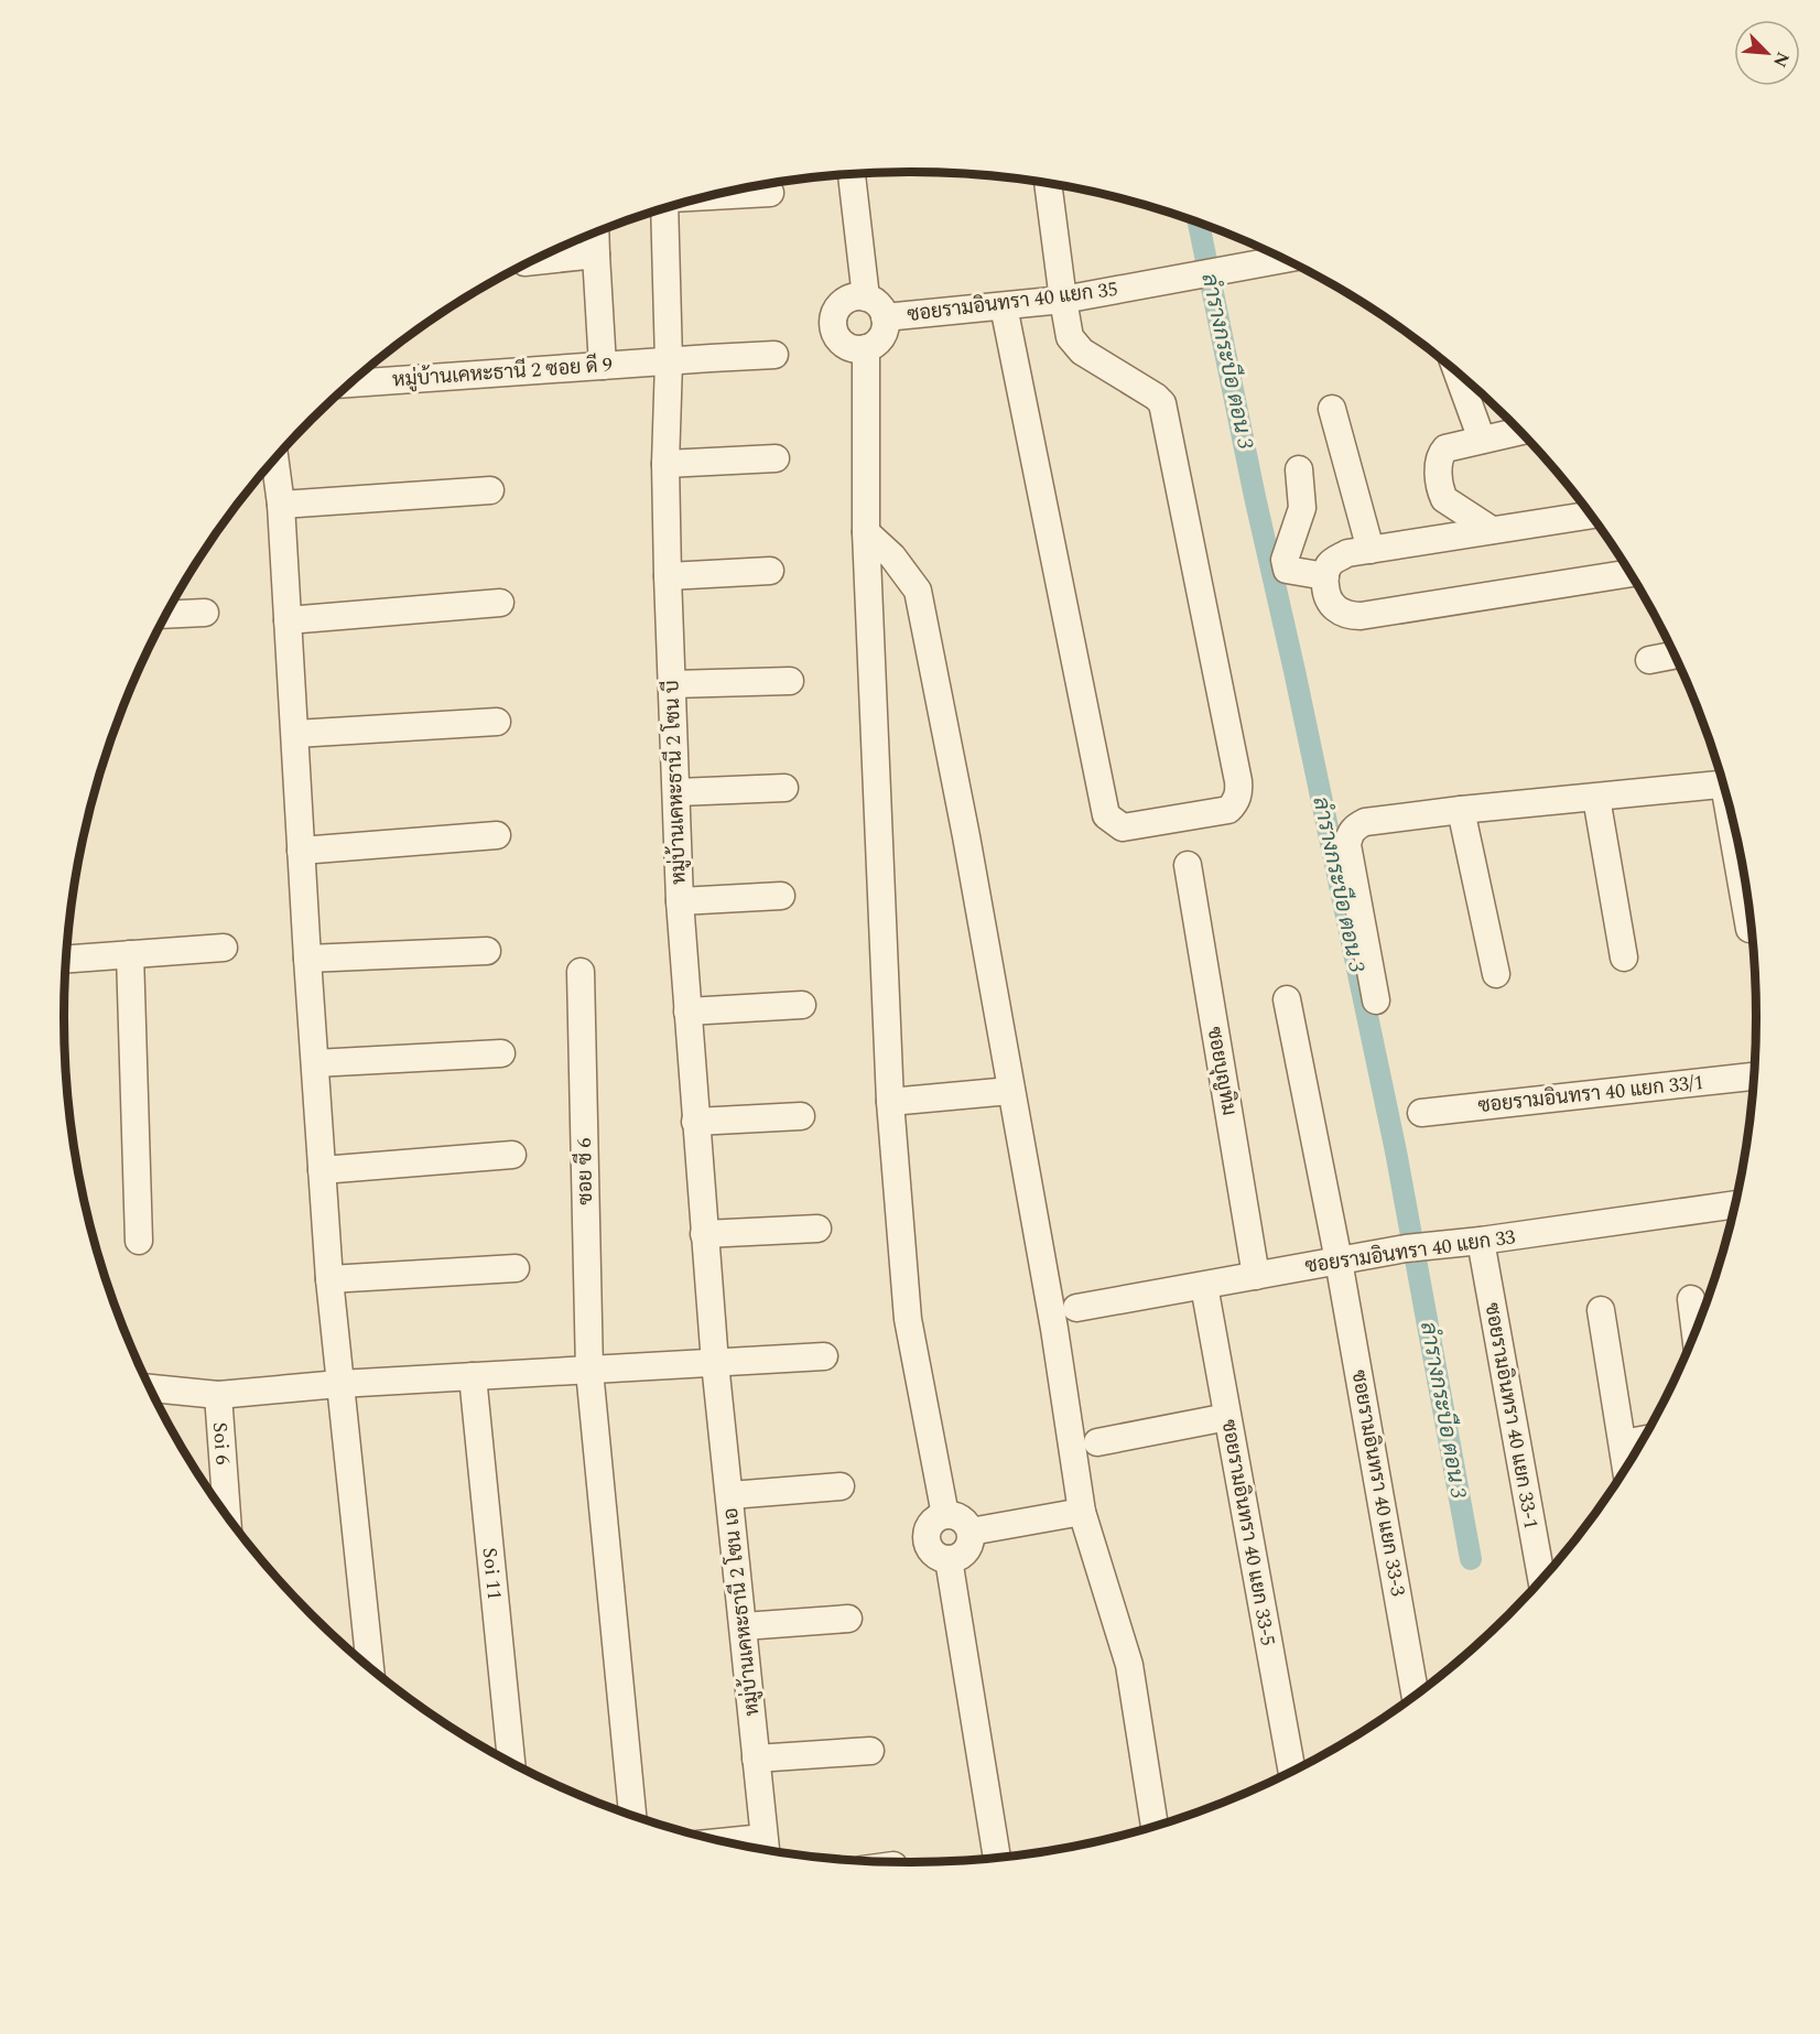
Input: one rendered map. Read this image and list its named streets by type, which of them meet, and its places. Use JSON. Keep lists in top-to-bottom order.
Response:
{
  "streets": {
    "street": [
      "ซอยรามอินทรา 40 แยก 35",
      "หมู่บ้านเคหะธานี 2 ซอย ดี 9",
      "หมู่บ้านเคหะธานี 2 โซน บี",
      "ซอยบุญทิม",
      "ซอยรามอินทรา 40 แยก 33/1",
      "ซอย ซี 6",
      "ซอยรามอินทรา 40 แยก 33",
      "ซอยรามอินทรา 40 แยก 33-1",
      "Soi 6",
      "ซอยรามอินทรา 40 แยก 33-3",
      "ซอยรามอินทรา 40 แยก 33-5",
      "Soi 11",
      "หมู่บ้านเคหะธานี 2 โซน เอ"
    ]
  },
  "crossings": [
    ["หมู่บ้านเคหะธานี 2 ซอย ดี 9", "หมู่บ้านเคหะธานี 2 โซน บี"],
    ["หมู่บ้านเคหะธานี 2 โซน บี", "หมู่บ้านเคหะธานี 2 โซน เอ"],
    ["ซอยบุญทิม", "ซอยรามอินทรา 40 แยก 33"],
    ["ซอยรามอินทรา 40 แยก 33", "ซอยรามอินทรา 40 แยก 33-1"],
    ["ซอยรามอินทรา 40 แยก 33", "ซอยรามอินทรา 40 แยก 33-3"],
    ["ซอยรามอินทรา 40 แยก 33", "ซอยรามอินทรา 40 แยก 33-5"]
  ],
  "water": ["ลำรางกระบือ ตอน 3"],
  "north": "bottom right"
}
